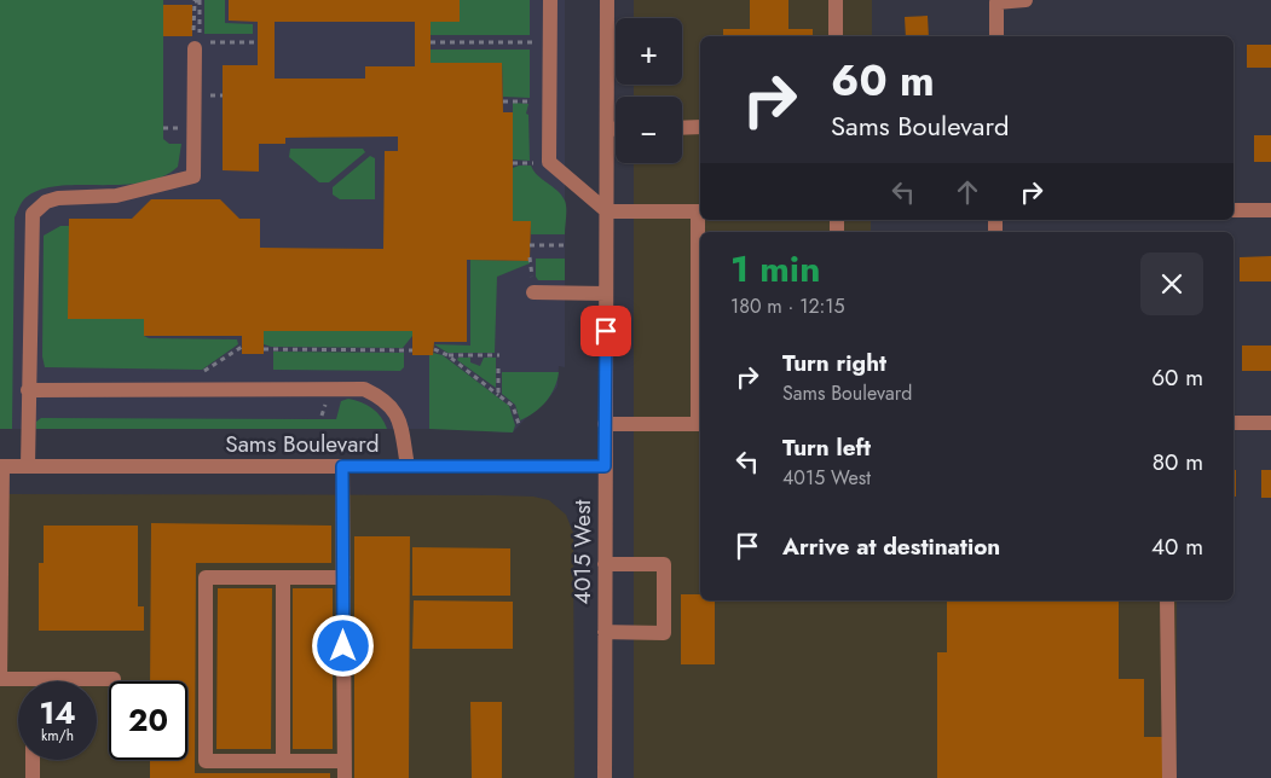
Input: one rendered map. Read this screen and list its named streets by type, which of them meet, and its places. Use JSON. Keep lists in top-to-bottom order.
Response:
{
  "streets": {
    "street": ["Sams Boulevard", "4015 West"]
  },
  "crossings": [
    ["Sams Boulevard", "4015 West"]
  ],
  "page": {
    "map_buttons": ["+", "−"],
    "turn": ["60 m", "Sams Boulevard"],
    "heading": ["1 min", "180 m · 12:15"],
    "list": [
      {
        "name": "Turn right",
        "note": "Sams Boulevard",
        "value": "60 m"
      },
      {
        "name": "Turn left",
        "note": "4015 West",
        "value": "80 m"
      },
      {
        "name": "Arrive at destination",
        "value": "40 m"
      }
    ],
    "speed": "14 km/h",
    "limit": "20"
  }
}
